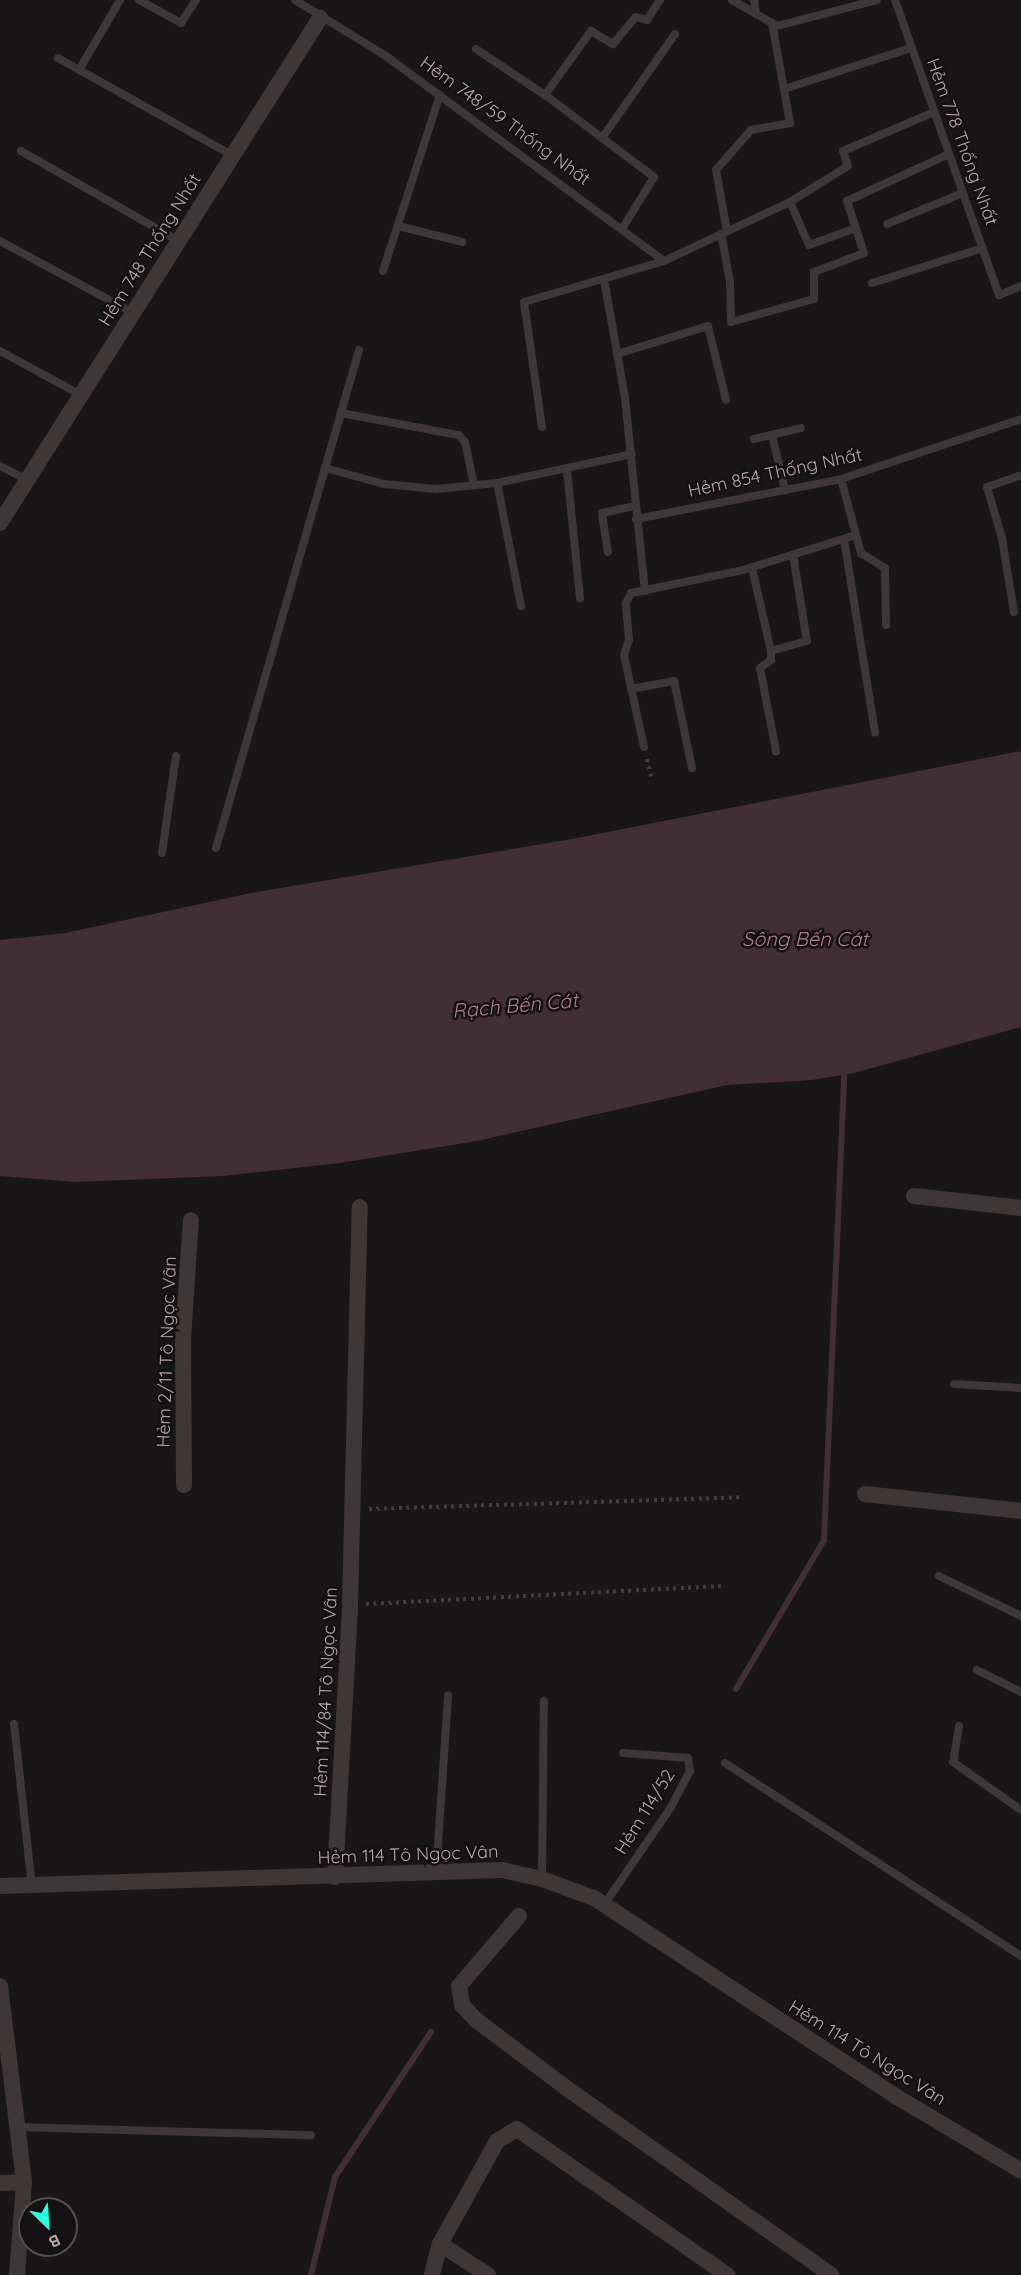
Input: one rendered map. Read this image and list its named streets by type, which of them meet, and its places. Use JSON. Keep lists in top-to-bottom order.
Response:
{
  "streets": {
    "street": [
      "Hẻm 748 Thống Nhất",
      "Hẻm 2/11 Tô Ngọc Vân",
      "Hẻm 114/84 Tô Ngọc Vân",
      "Hẻm 114 Tô Ngọc Vân"
    ],
    "lane": [
      "Hẻm 748/59 Thống Nhất",
      "Hẻm 778 Thống Nhất",
      "Hẻm 854 Thống Nhất",
      "Hẻm 114/52"
    ]
  },
  "crossings": [
    ["Hẻm 748/59 Thống Nhất", "Hẻm 748 Thống Nhất"],
    ["Hẻm 114/84 Tô Ngọc Vân", "Hẻm 114 Tô Ngọc Vân"],
    ["Hẻm 114/52", "Hẻm 114 Tô Ngọc Vân"]
  ],
  "water": ["Sông Bến Cát", "Rạch Bến Cát"],
  "north": "bottom right"
}
